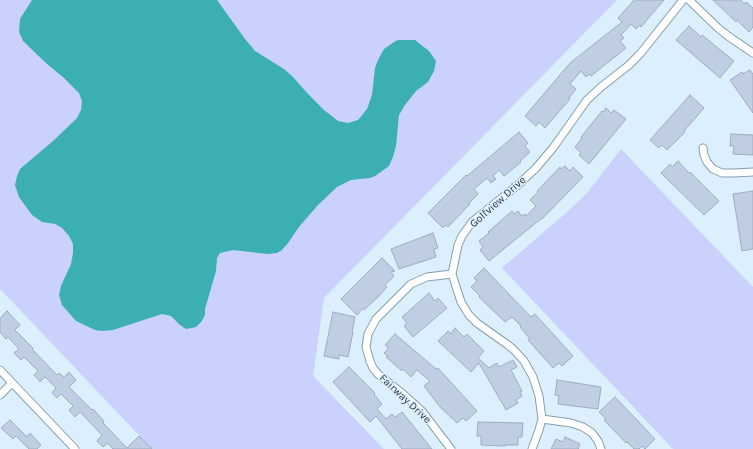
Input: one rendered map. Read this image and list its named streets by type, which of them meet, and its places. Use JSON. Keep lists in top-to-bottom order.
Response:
{
  "streets": {
    "street": ["Golfview Drive", "Fairway Drive"]
  },
  "crossings": [
    ["Golfview Drive", "Fairway Drive"]
  ]
}
